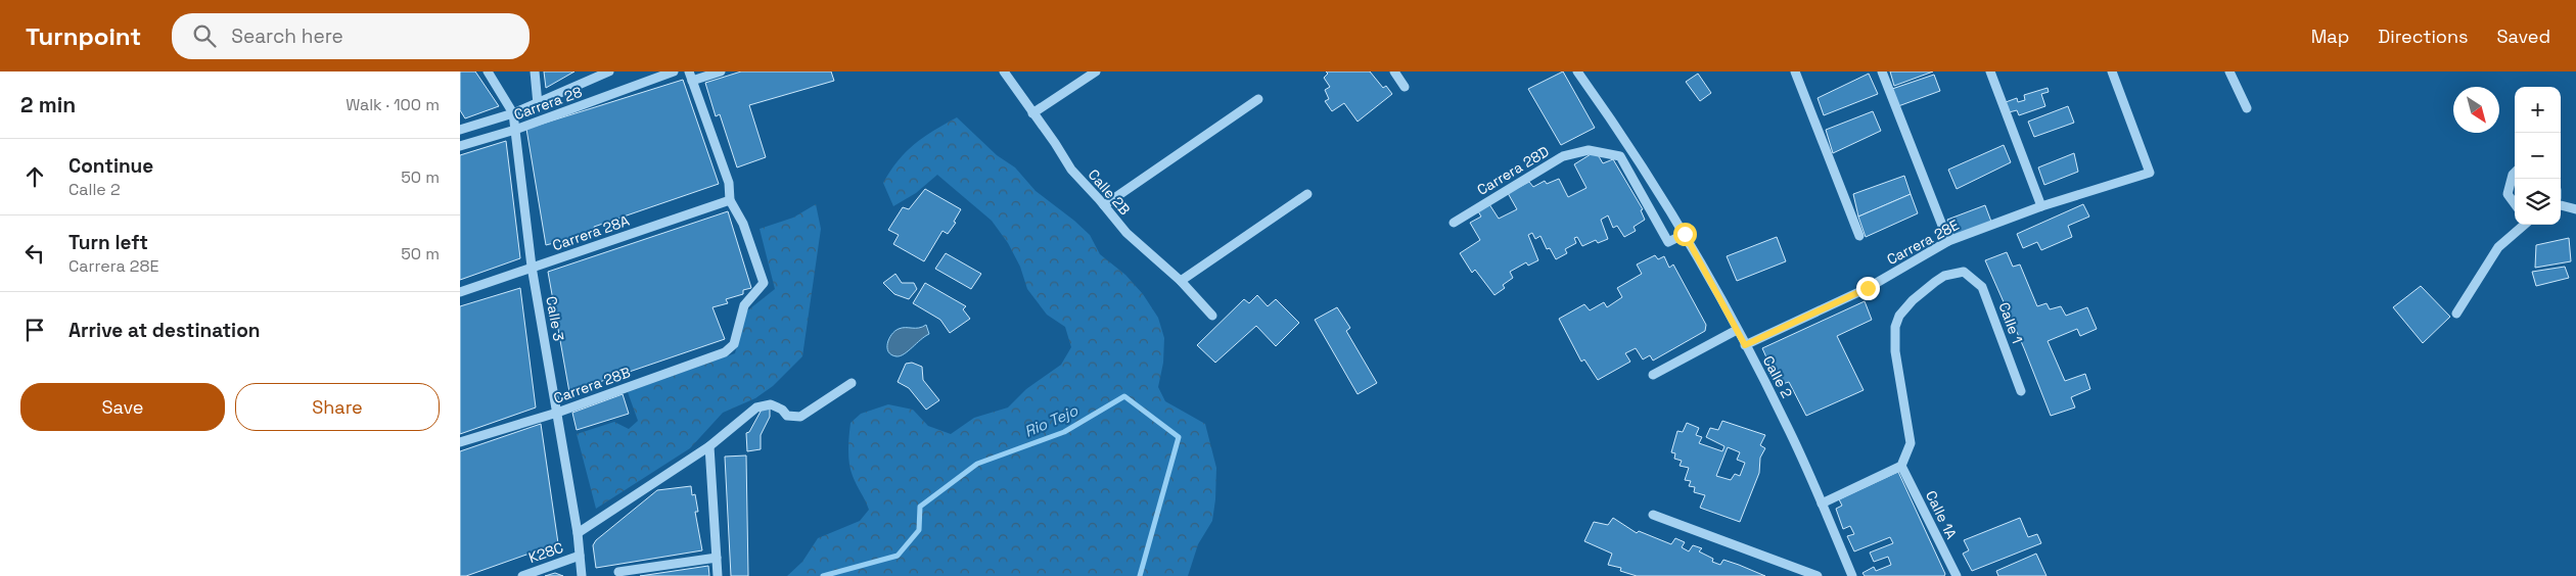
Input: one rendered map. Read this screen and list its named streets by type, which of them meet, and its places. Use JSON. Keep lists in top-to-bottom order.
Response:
{
  "streets": {
    "street": [
      "Carrera 28",
      "Carrera 28D",
      "Calle 2B",
      "Carrera 28A",
      "Carrera 28E",
      "Calle 3",
      "Calle 1",
      "Calle 2",
      "Carrera 28B",
      "Calle 1A",
      "K28C"
    ]
  },
  "crossings": [
    ["Carrera 28", "Calle 3"],
    ["Carrera 28A", "Calle 3"],
    ["Carrera 28A", "Carrera 28B"],
    ["Carrera 28E", "Calle 2"],
    ["Calle 3", "Carrera 28B"],
    ["Calle 3", "K28C"],
    ["Calle 1", "Calle 1A"]
  ],
  "water": ["Rio Tejo"],
  "north": "bottom right",
  "page": {
    "header": "Turnpoint",
    "search": "Search here",
    "nav": ["Map", "Directions", "Saved"],
    "heading": ["2 min", "Walk · 100 m"],
    "map_buttons": ["+", "−"],
    "list": [
      ["Continue", "Calle 2", "50 m"],
      ["Turn left", "Carrera 28E", "50 m"],
      "Arrive at destination"
    ],
    "buttons": ["Save", "Share"]
  }
}
